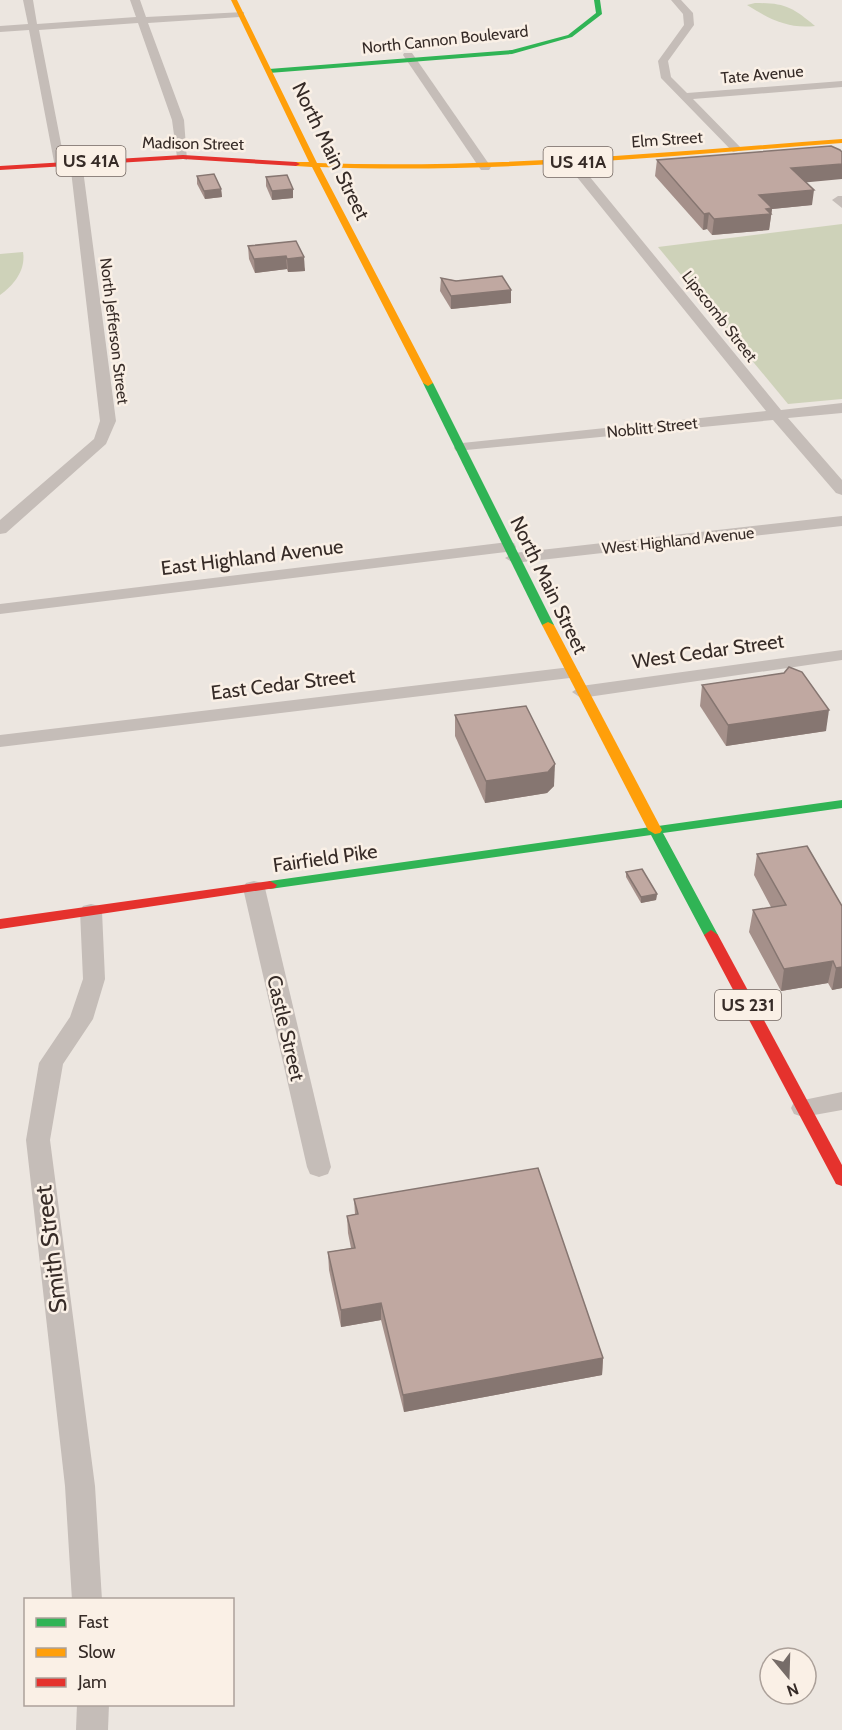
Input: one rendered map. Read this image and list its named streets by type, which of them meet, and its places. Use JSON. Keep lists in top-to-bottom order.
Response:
{
  "streets": {
    "main road": [
      "North Cannon Boulevard",
      "Elm Street",
      "Madison Street",
      "North Main Street",
      "US 41A",
      "Fairfield Pike",
      "US 231"
    ],
    "street": [
      "Tate Avenue",
      "Lipscomb Street",
      "North Jefferson Street",
      "Noblitt Street",
      "West Highland Avenue",
      "East Highland Avenue",
      "West Cedar Street",
      "East Cedar Street",
      "Castle Street",
      "Smith Street"
    ]
  },
  "crossings": [
    ["North Cannon Boulevard", "North Main Street"],
    ["Elm Street", "Madison Street"],
    ["Elm Street", "North Main Street"],
    ["Elm Street", "Lipscomb Street"],
    ["Madison Street", "North Main Street"],
    ["Madison Street", "North Jefferson Street"],
    ["North Main Street", "Noblitt Street"],
    ["North Main Street", "West Highland Avenue"],
    ["North Main Street", "East Highland Avenue"],
    ["North Main Street", "West Cedar Street"],
    ["North Main Street", "East Cedar Street"],
    ["North Main Street", "Fairfield Pike"],
    ["Lipscomb Street", "Noblitt Street"],
    ["West Highland Avenue", "East Highland Avenue"],
    ["Fairfield Pike", "Castle Street"],
    ["Fairfield Pike", "Smith Street"]
  ],
  "legend": ["Fast", "Slow", "Jam"],
  "north": "bottom"
}
